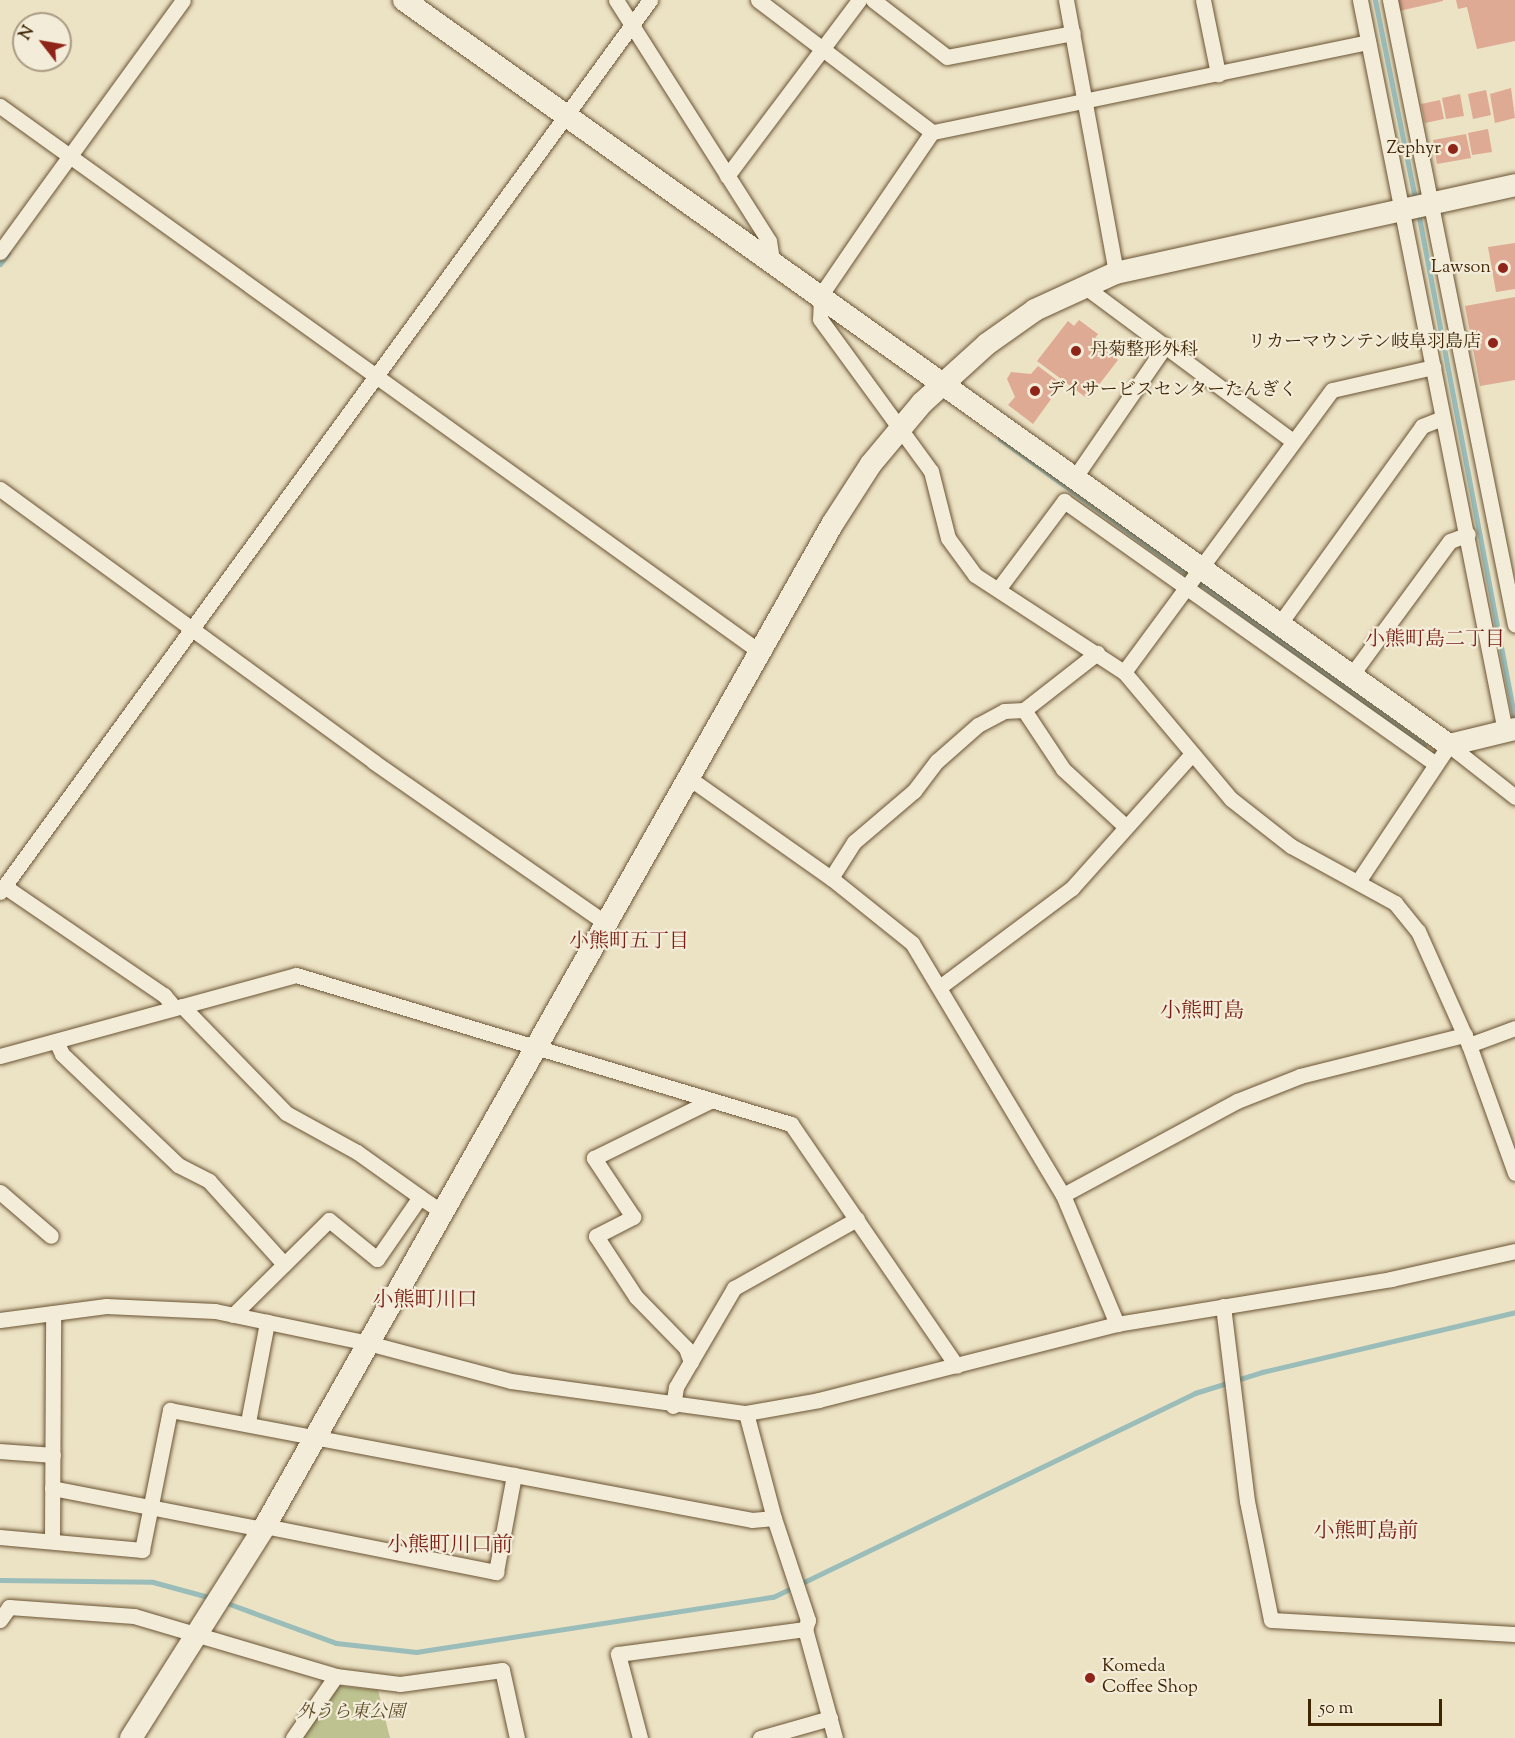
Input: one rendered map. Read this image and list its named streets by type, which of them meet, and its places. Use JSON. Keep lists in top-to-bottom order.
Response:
{
  "districts": [
    "小熊町島二丁目",
    "小熊町五丁目",
    "小熊町島",
    "小熊町川口",
    "小熊町島前",
    "小熊町川口前"
  ],
  "parks": ["外うら東公園"],
  "places": [
    "Zephyr",
    "Lawson",
    "リカーマウンテン岐阜羽島店",
    "丹菊整形外科",
    "デイサービスセンターたんぎく",
    "Komeda Coffee Shop"
  ],
  "scale_bar": "50 m",
  "north": "top left"
}
